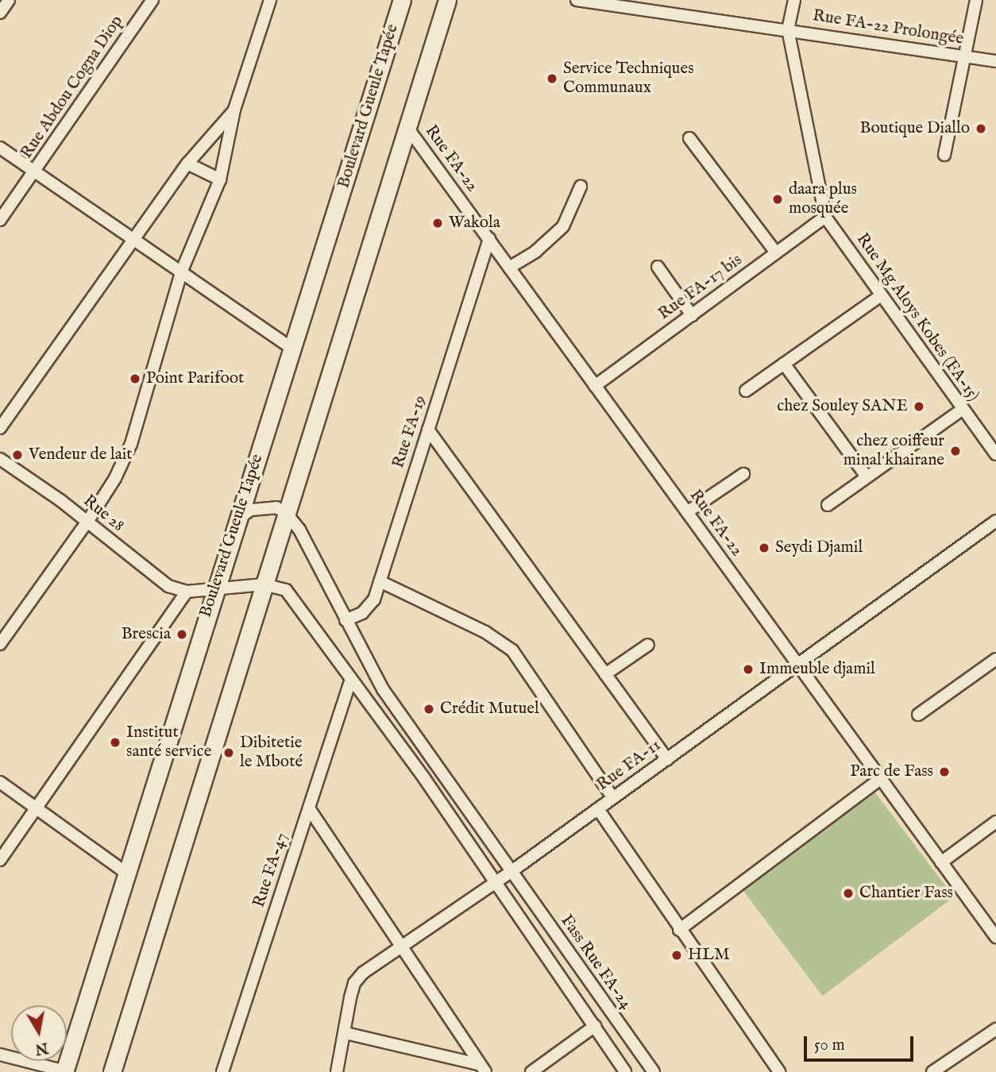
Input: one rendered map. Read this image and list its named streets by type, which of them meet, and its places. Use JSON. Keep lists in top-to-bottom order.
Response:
{
  "streets": {
    "street": [
      "Rue FA-22 Prolongée",
      "Rue Abdou Cogna Diop",
      "Boulevard Gueule Tapée",
      "Rue FA-22",
      "Rue FA-17 bis",
      "Rue Mg Aloys Kobes (FA-15)",
      "Rue FA-19",
      "Rue 28",
      "Rue FA-11",
      "Rue FA-47",
      "Fass Rue FA-24"
    ]
  },
  "crossings": [
    ["Rue FA-22 Prolongée", "Rue Mg Aloys Kobes (FA-15)"],
    ["Rue FA-22", "Rue FA-17 bis"],
    ["Rue FA-22", "Rue FA-19"],
    ["Rue FA-22", "Rue FA-11"],
    ["Rue FA-17 bis", "Rue Mg Aloys Kobes (FA-15)"],
    ["Rue FA-19", "Fass Rue FA-24"],
    ["Rue FA-11", "Fass Rue FA-24"]
  ],
  "places": [
    "Service Techniques Communaux",
    "Boutique Diallo",
    "daara plus mosquée",
    "Wakola",
    "Point Parifoot",
    "chez Souley SANE",
    "chez coiffeur minal khairane",
    "Vendeur de lait",
    "Seydi Djamil",
    "Brescia",
    "Immeuble djamil",
    "Crédit Mutuel",
    "Institut santé service",
    "Dibitetie le Mboté",
    "Parc de Fass",
    "Chantier Fass",
    "HLM"
  ],
  "scale_bar": "50 m",
  "north": "bottom"
}
